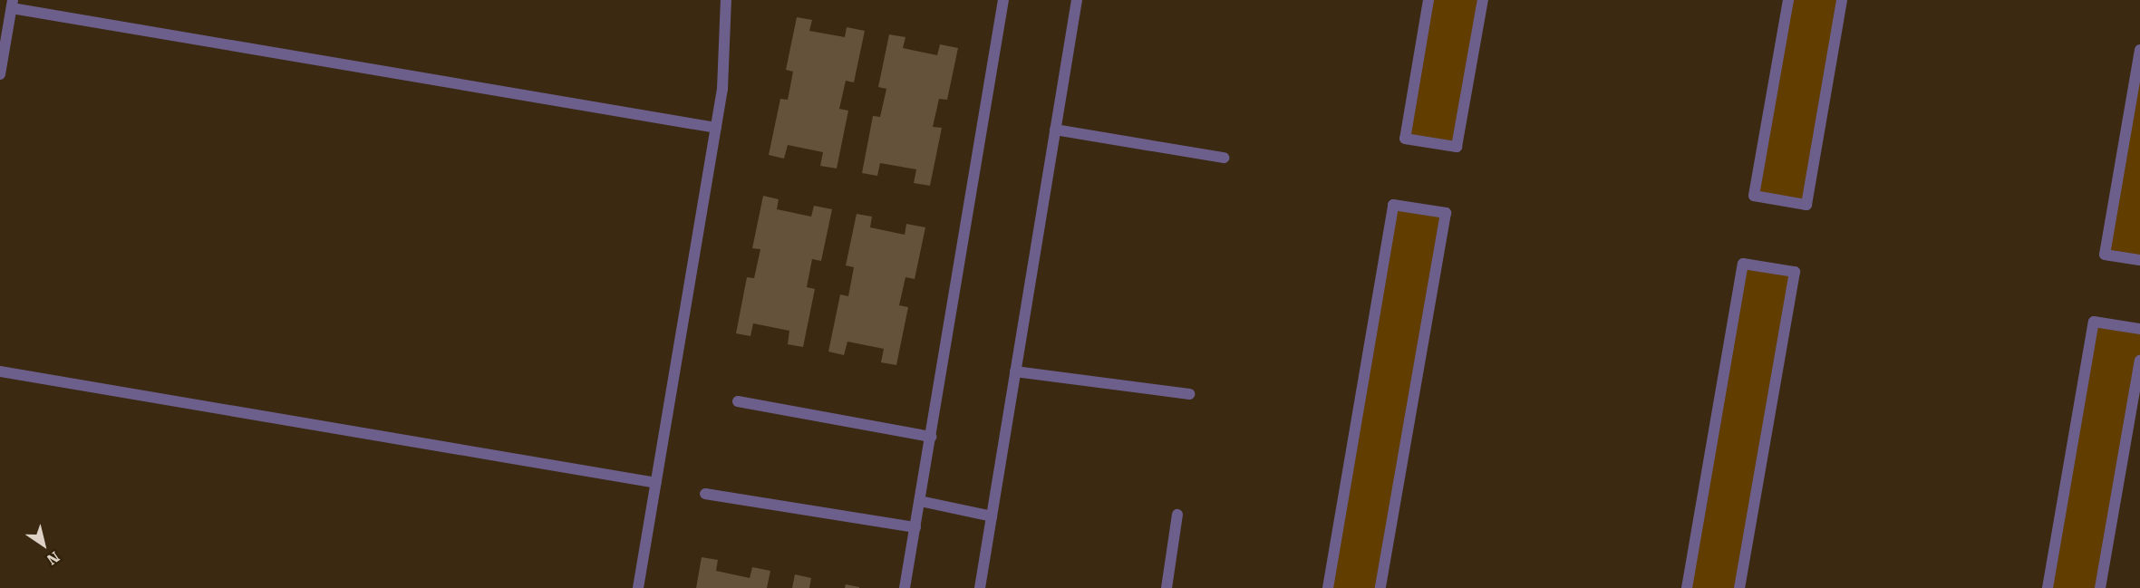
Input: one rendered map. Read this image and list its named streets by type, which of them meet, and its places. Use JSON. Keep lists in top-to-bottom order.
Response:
{
  "north": "bottom right"
}
